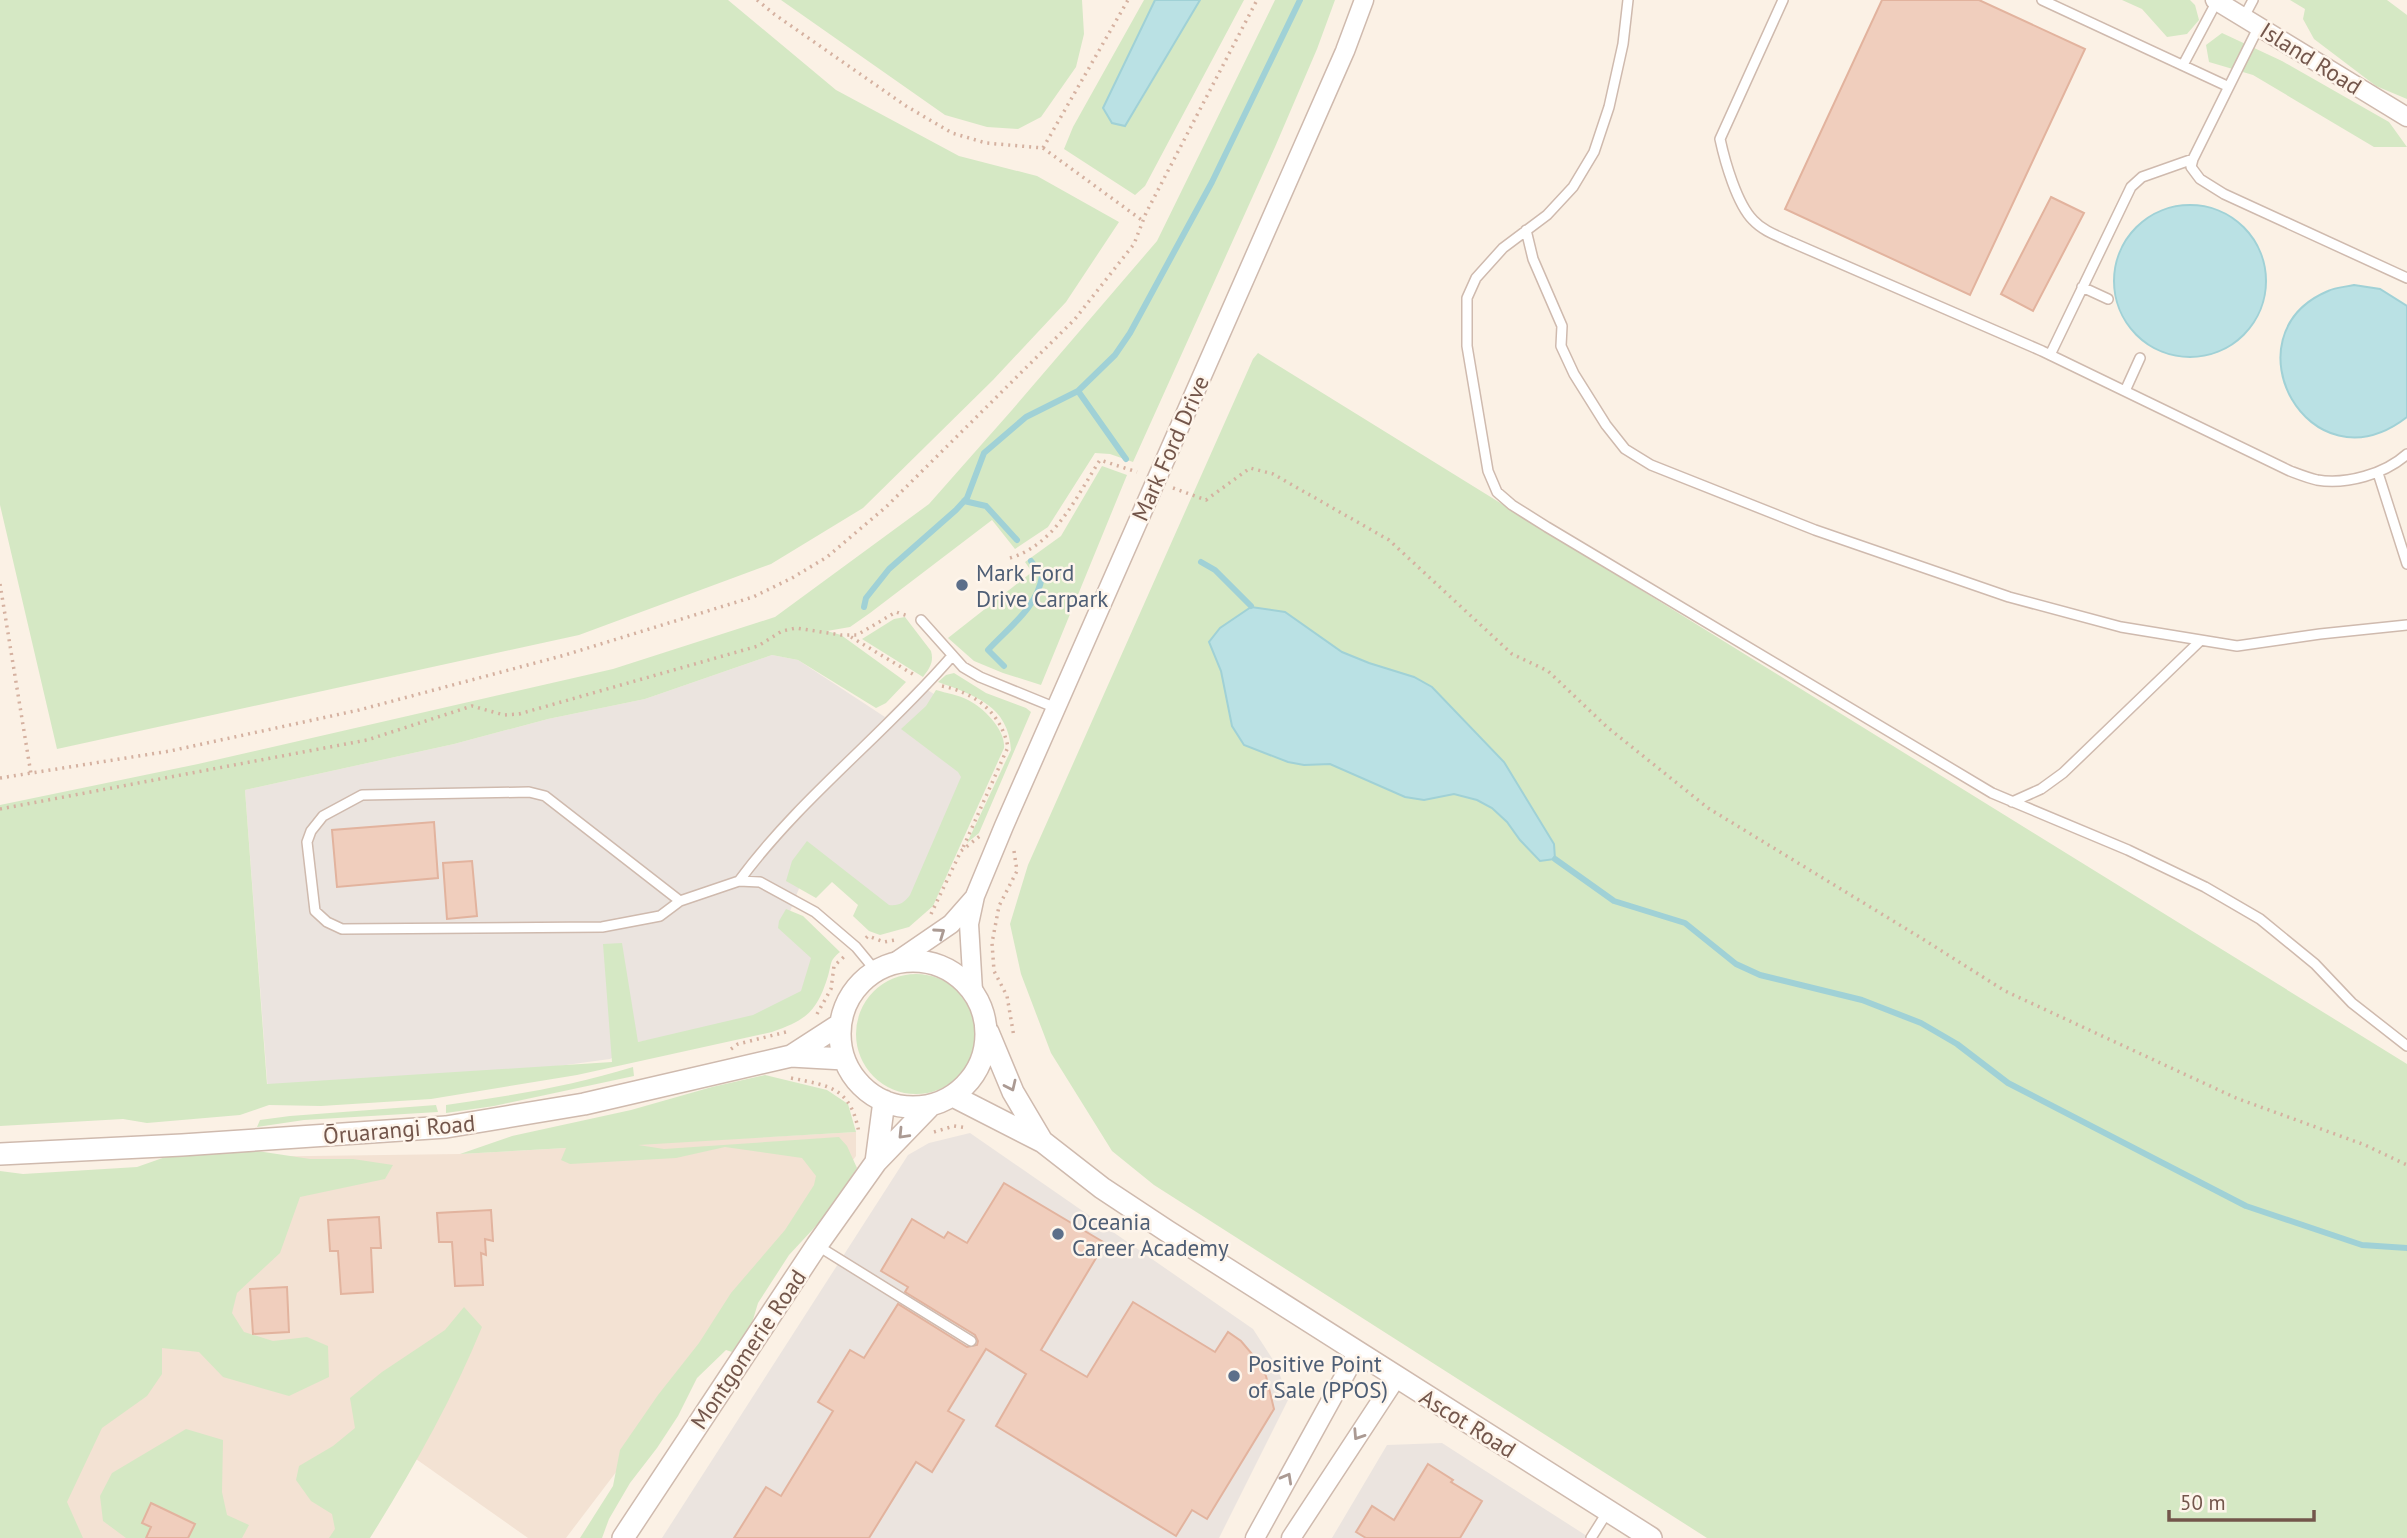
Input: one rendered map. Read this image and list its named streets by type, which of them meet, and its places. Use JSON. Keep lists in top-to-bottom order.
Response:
{
  "streets": {
    "street": [
      "Island Road",
      "Mark Ford Drive",
      "Ōruarangi Road",
      "Montgomerie Road",
      "Ascot Road"
    ]
  },
  "crossings": [
    ["Mark Ford Drive", "Ōruarangi Road"],
    ["Mark Ford Drive", "Montgomerie Road"],
    ["Mark Ford Drive", "Ascot Road"],
    ["Ōruarangi Road", "Montgomerie Road"],
    ["Ōruarangi Road", "Ascot Road"],
    ["Montgomerie Road", "Ascot Road"]
  ],
  "places": ["Mark Ford Drive Carpark", "Oceania Career Academy", "Positive Point of Sale (PPOS)"],
  "scale_bar": "50 m"
}
